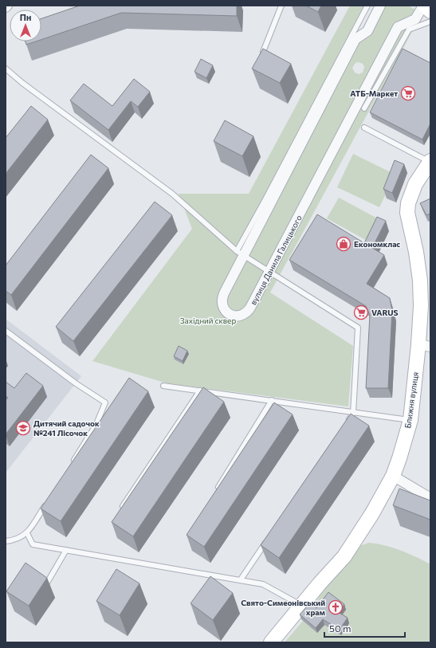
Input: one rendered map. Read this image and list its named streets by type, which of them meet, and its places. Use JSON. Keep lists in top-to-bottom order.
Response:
{
  "streets": {
    "street": ["вулиця Данила Галицького", "Ближня вулиця"]
  },
  "parks": ["Західний сквер"],
  "places": {
    "supermarket": ["АТБ-Маркет", "VARUS"],
    "shop": ["Економклас"],
    "school or university": ["Дитячий садочок №241 Лісочок"],
    "church": ["Свято-Симеонівський храм"]
  },
  "scale_bar": "50 m",
  "north": "top"
}
